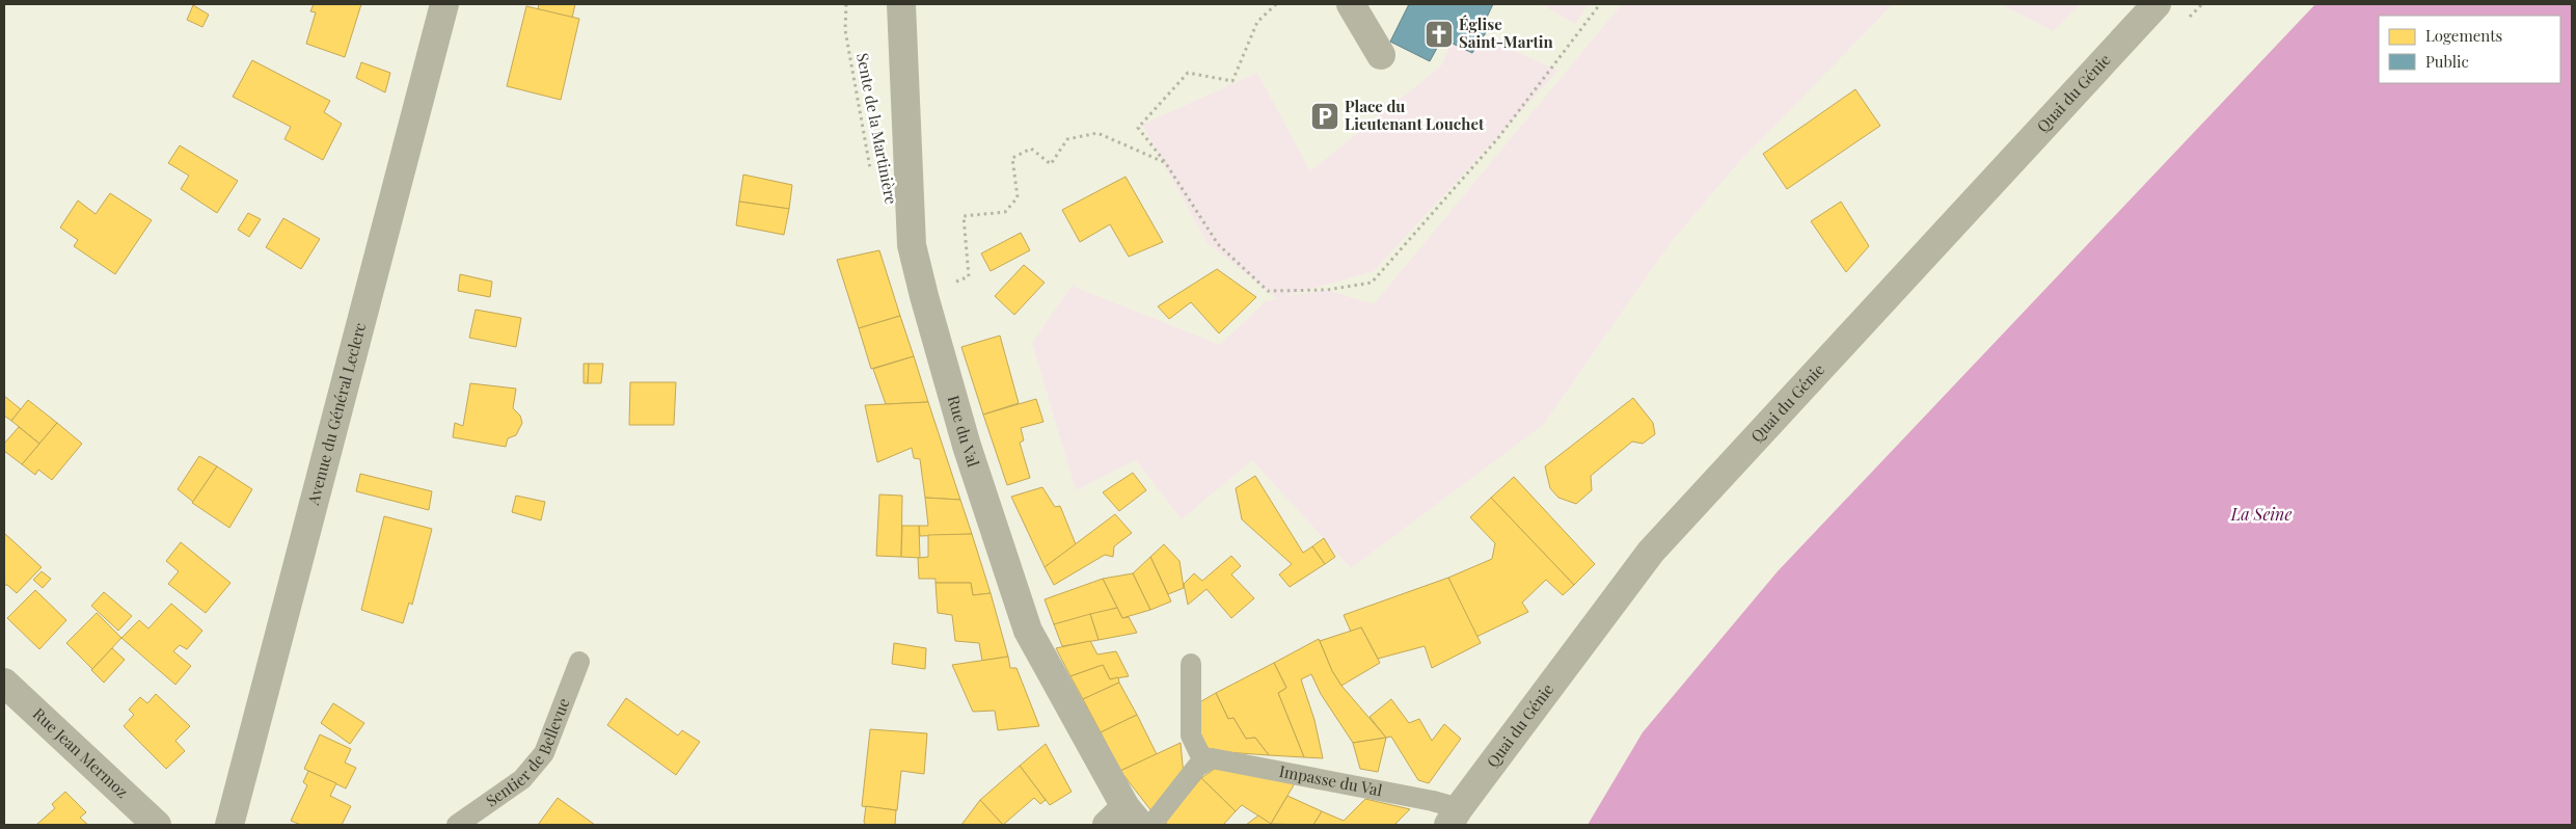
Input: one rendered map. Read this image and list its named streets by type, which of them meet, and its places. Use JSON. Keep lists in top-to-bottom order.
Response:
{
  "streets": {
    "street": [
      "Quai du Génie",
      "Avenue du Général Leclerc",
      "Rue du Val",
      "Rue Jean Mermoz"
    ],
    "lane": ["Sentier de Bellevue", "Impasse du Val"],
    "path": ["Sente de la Martinière"]
  },
  "crossings": [
    ["Quai du Génie", "Impasse du Val"]
  ],
  "water": ["La Seine"],
  "places": {
    "church": ["Église Saint-Martin"],
    "parking": ["Place du Lieutenant Louchet"]
  },
  "legend": ["Logements", "Public"]
}
